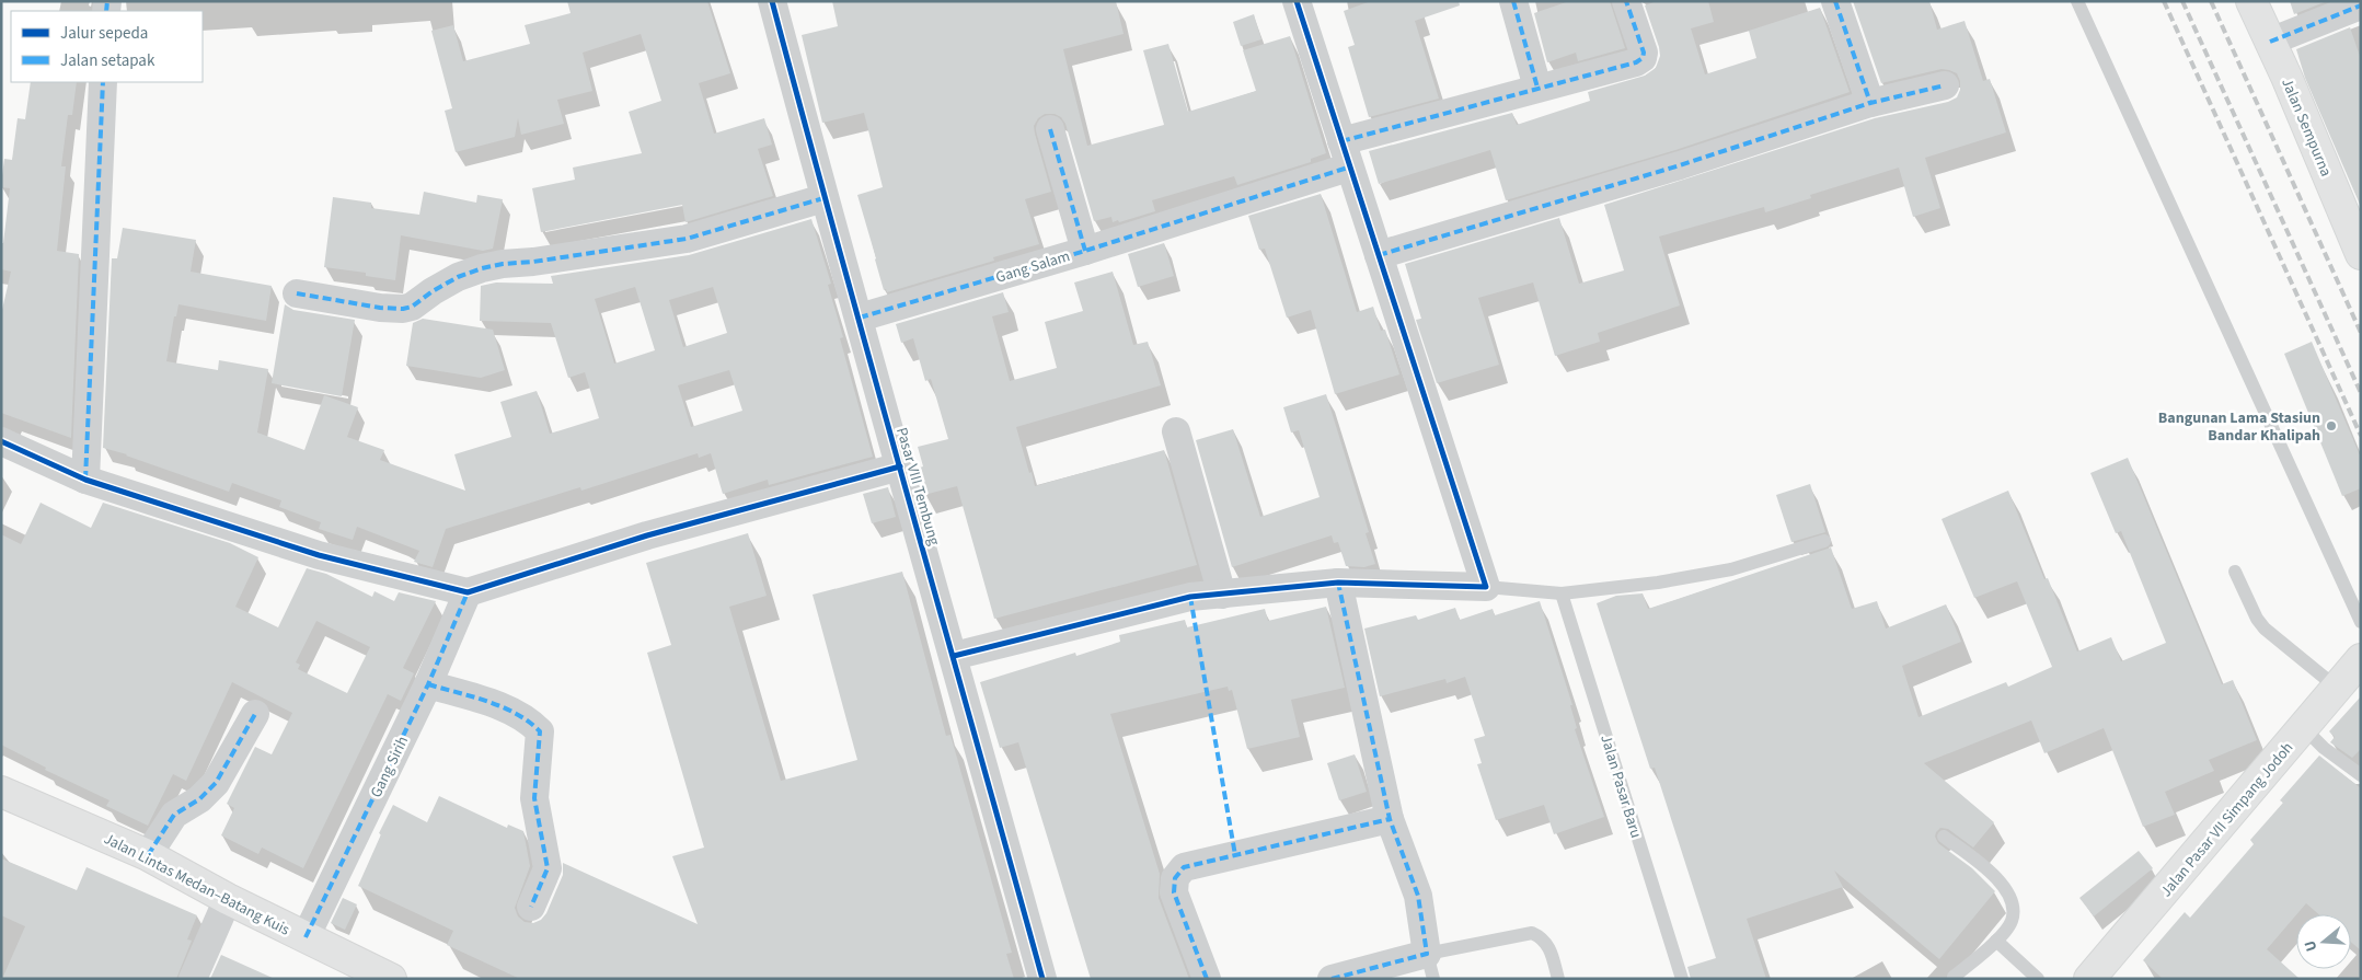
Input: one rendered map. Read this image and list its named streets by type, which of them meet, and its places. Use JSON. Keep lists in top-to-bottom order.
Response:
{
  "streets": {
    "main road": ["Jalan Sempurna", "Jalan Pasar VII Simpang Jodoh", "Jalan Lintas Medan–Batang Kuis"],
    "street": ["Gang Salam", "Pasar VIII Tembung", "Gang Sirih"],
    "lane": ["Jalan Pasar Baru"]
  },
  "crossings": [
    ["Gang Salam", "Pasar VIII Tembung"],
    ["Gang Sirih", "Jalan Lintas Medan–Batang Kuis"]
  ],
  "places": ["Bangunan Lama Stasiun Bandar Khalipah"],
  "legend": ["Jalur sepeda", "Jalan setapak"],
  "north": "left"
}
